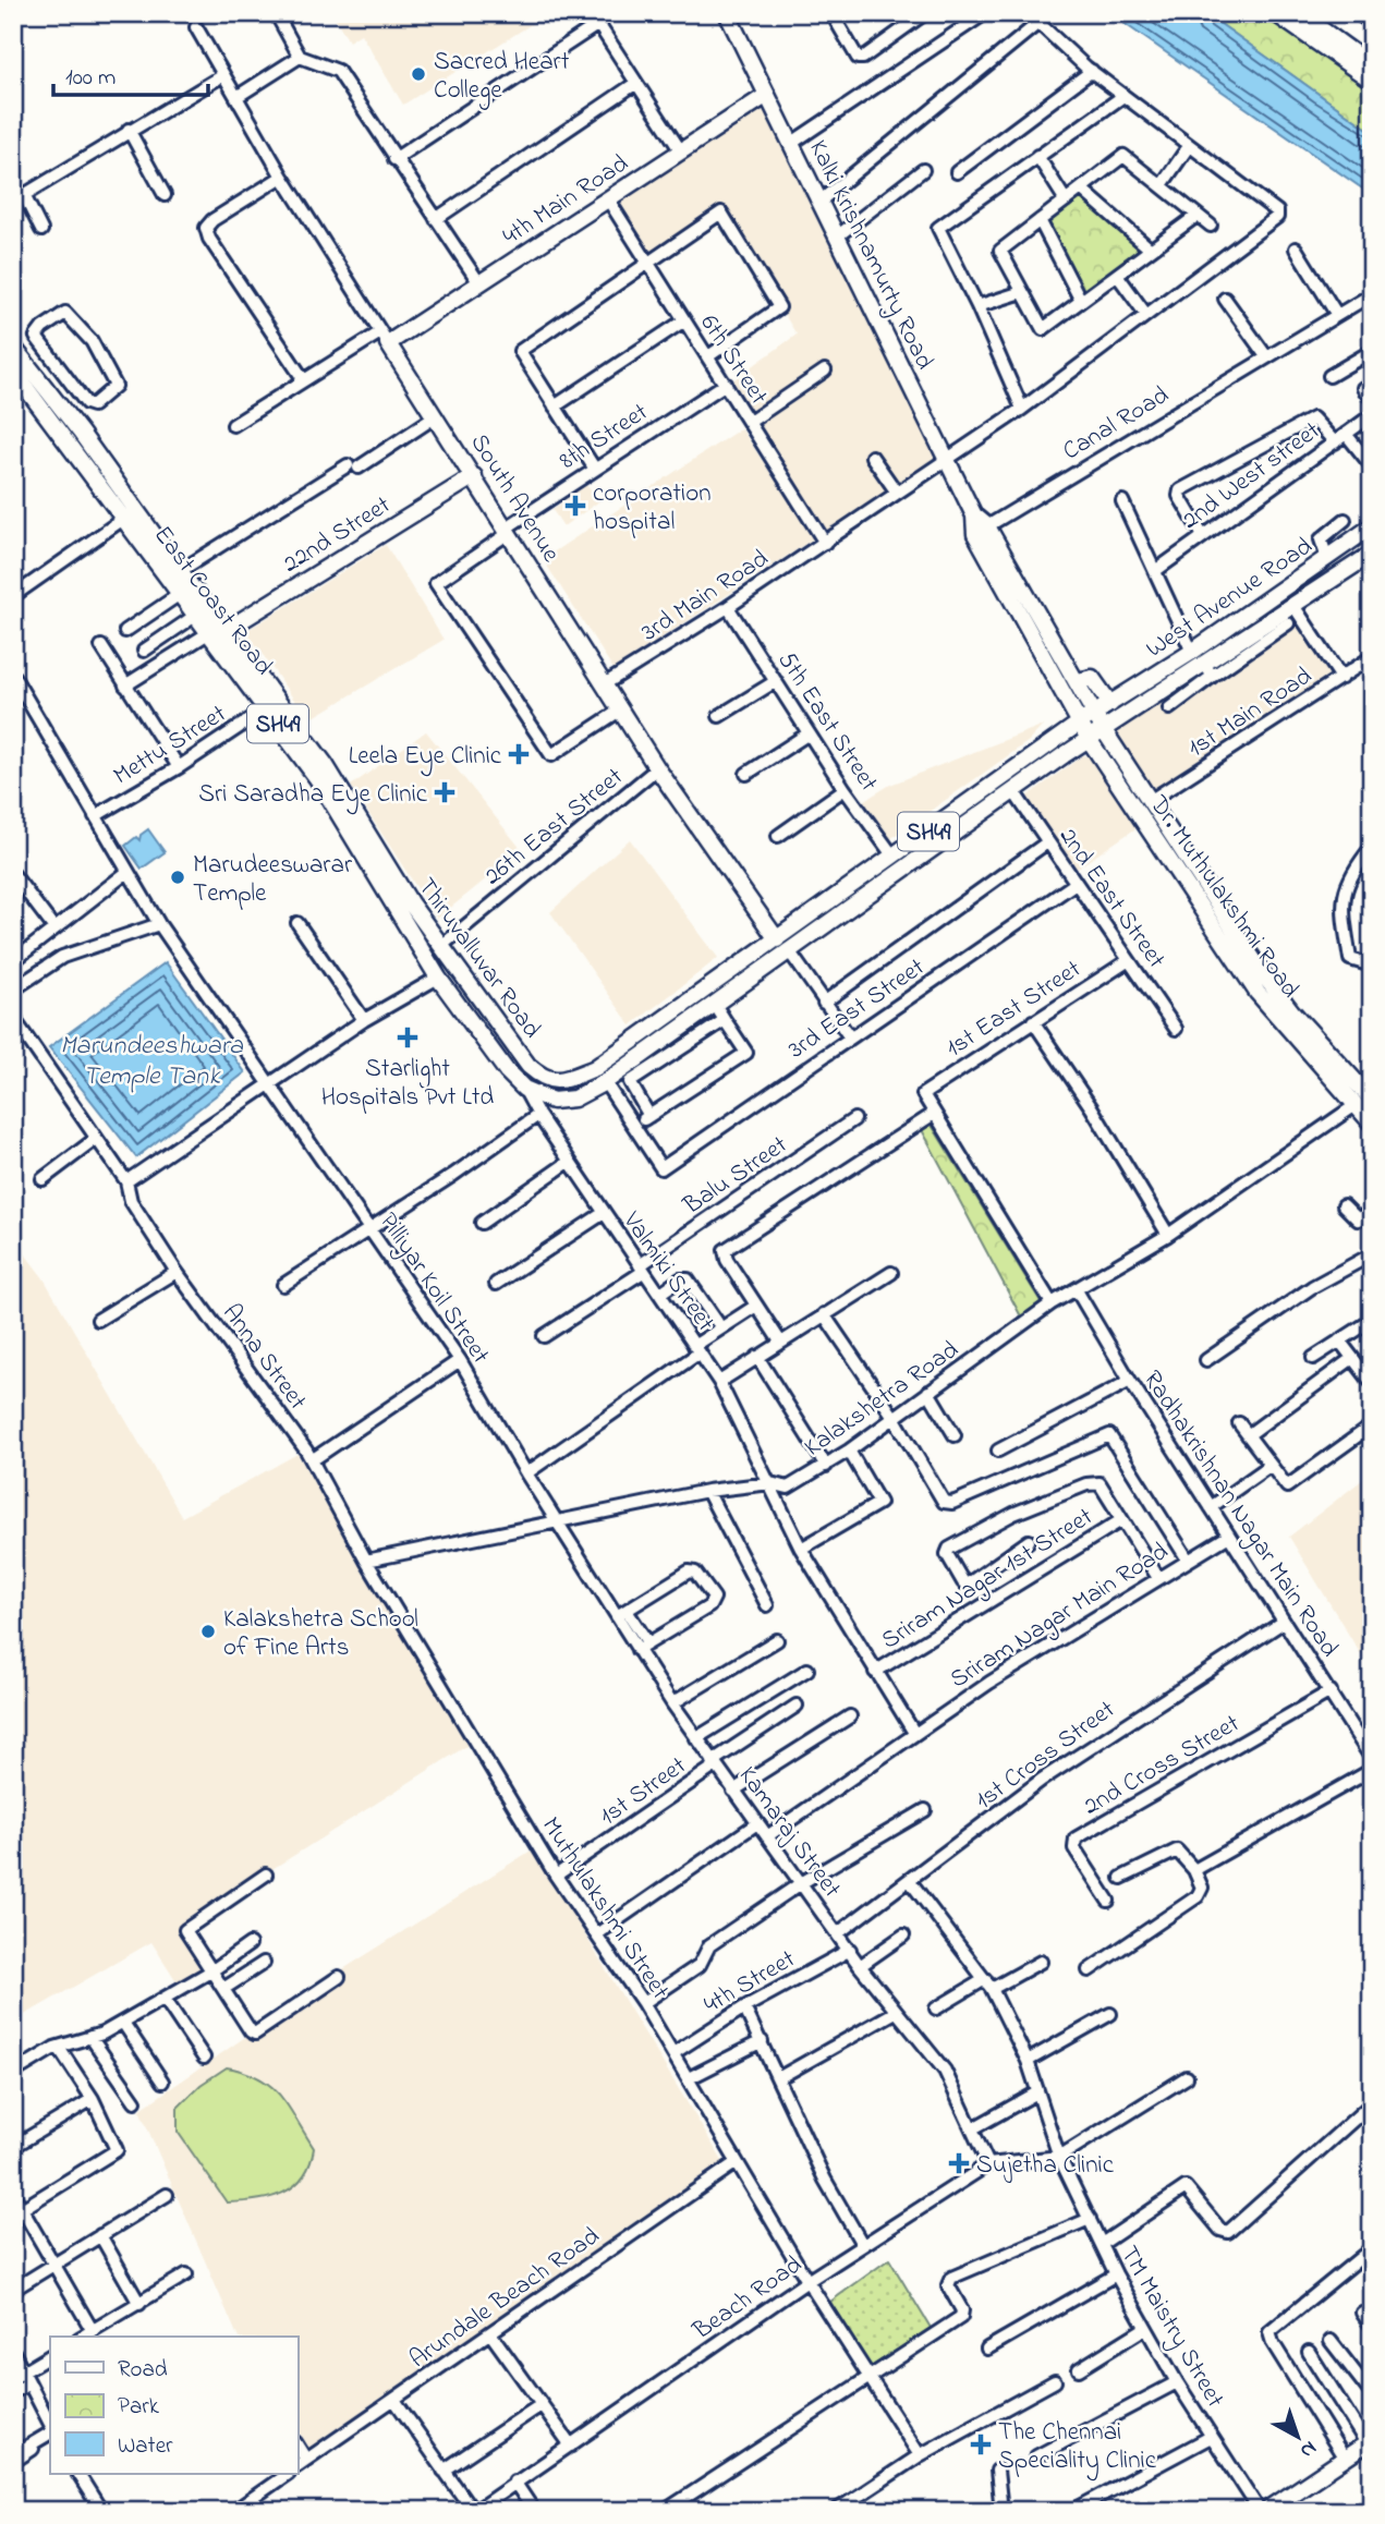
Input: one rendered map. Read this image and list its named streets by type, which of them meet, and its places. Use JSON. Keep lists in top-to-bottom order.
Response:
{
  "streets": {
    "main road": [
      "4th Main Road",
      "Kalki Krishnamurty Road",
      "South Avenue",
      "22nd Street",
      "West Avenue Road",
      "East Coast Road",
      "SH49",
      "Dr. Muthulakshmi Road",
      "Thiruvalluvar Road"
    ],
    "street": [
      "6th Street",
      "Canal Road",
      "8th Street",
      "2nd West street",
      "3rd Main Road",
      "1st Main Road",
      "5th East Street",
      "Mettu Street",
      "26th East Street",
      "2nd East Street",
      "3rd East Street",
      "1st East Street",
      "Balu Street",
      "Valmiki Street",
      "Pilliyar Koil Street",
      "Anna Street",
      "Kalakshetra Road",
      "Radhakrishnan Nagar Main Road",
      "Sriram Nagar 1st Street",
      "Sriram Nagar Main Road",
      "1st Cross Street",
      "2nd Cross Street",
      "1st Street",
      "Kamaraj Street",
      "Muthulakshmi Street",
      "4th Street",
      "Arundale Beach Road",
      "Beach Road",
      "TM Maistry Street"
    ]
  },
  "crossings": [
    ["4th Main Road", "Kalki Krishnamurty Road"],
    ["4th Main Road", "6th Street"],
    ["4th Main Road", "South Avenue"],
    ["Kalki Krishnamurty Road", "Canal Road"],
    ["Kalki Krishnamurty Road", "3rd Main Road"],
    ["Kalki Krishnamurty Road", "SH49"],
    ["Kalki Krishnamurty Road", "Dr. Muthulakshmi Road"],
    ["6th Street", "8th Street"],
    ["6th Street", "3rd Main Road"],
    ["8th Street", "South Avenue"],
    ["South Avenue", "22nd Street"],
    ["South Avenue", "3rd Main Road"],
    ["South Avenue", "SH49"],
    ["South Avenue", "26th East Street"],
    ["South Avenue", "Thiruvalluvar Road"],
    ["22nd Street", "East Coast Road"],
    ["3rd Main Road", "5th East Street"],
    ["West Avenue Road", "SH49"],
    ["West Avenue Road", "Thiruvalluvar Road"],
    ["East Coast Road", "Mettu Street"],
    ["East Coast Road", "Thiruvalluvar Road"],
    ["East Coast Road", "Valmiki Street"],
    ["1st Main Road", "Dr. Muthulakshmi Road"],
    ["5th East Street", "SH49"],
    ["SH49", "Dr. Muthulakshmi Road"],
    ["SH49", "Thiruvalluvar Road"],
    ["Mettu Street", "Pilliyar Koil Street"],
    ["26th East Street", "Thiruvalluvar Road"],
    ["Dr. Muthulakshmi Road", "Thiruvalluvar Road"],
    ["Dr. Muthulakshmi Road", "Kalakshetra Road"],
    ["2nd East Street", "Thiruvalluvar Road"],
    ["2nd East Street", "3rd East Street"],
    ["2nd East Street", "1st East Street"],
    ["Thiruvalluvar Road", "Valmiki Street"],
    ["Balu Street", "Valmiki Street"],
    ["Valmiki Street", "Kalakshetra Road"],
    ["Valmiki Street", "Sriram Nagar 1st Street"],
    ["Pilliyar Koil Street", "Kalakshetra Road"],
    ["Pilliyar Koil Street", "Kamaraj Street"],
    ["Anna Street", "Kalakshetra Road"],
    ["Anna Street", "Muthulakshmi Street"],
    ["Kalakshetra Road", "Radhakrishnan Nagar Main Road"],
    ["Kalakshetra Road", "Kamaraj Street"],
    ["Kalakshetra Road", "Muthulakshmi Street"],
    ["Radhakrishnan Nagar Main Road", "Sriram Nagar Main Road"],
    ["Radhakrishnan Nagar Main Road", "1st Cross Street"],
    ["Radhakrishnan Nagar Main Road", "2nd Cross Street"],
    ["Sriram Nagar Main Road", "Kamaraj Street"],
    ["1st Cross Street", "Kamaraj Street"],
    ["1st Cross Street", "TM Maistry Street"],
    ["1st Street", "Kamaraj Street"],
    ["1st Street", "Muthulakshmi Street"],
    ["Kamaraj Street", "4th Street"],
    ["Kamaraj Street", "Beach Road"],
    ["Muthulakshmi Street", "4th Street"],
    ["Muthulakshmi Street", "Arundale Beach Road"],
    ["Muthulakshmi Street", "Beach Road"],
    ["Beach Road", "TM Maistry Street"]
  ],
  "water": ["Marundeeshwara Temple Tank"],
  "places": {
    "other": ["Sacred Heart College", "Marudeeswarar Temple", "Kalakshetra School of Fine Arts"],
    "health": [
      "corporation hospital",
      "Leela Eye Clinic",
      "Sri Saradha Eye Clinic",
      "Starlight Hospitals Pvt Ltd",
      "Sujetha Clinic",
      "The Chennai Speciality Clinic"
    ]
  },
  "legend": ["Road", "Park", "Water"],
  "scale_bar": "100 m",
  "north": "bottom right"
}
